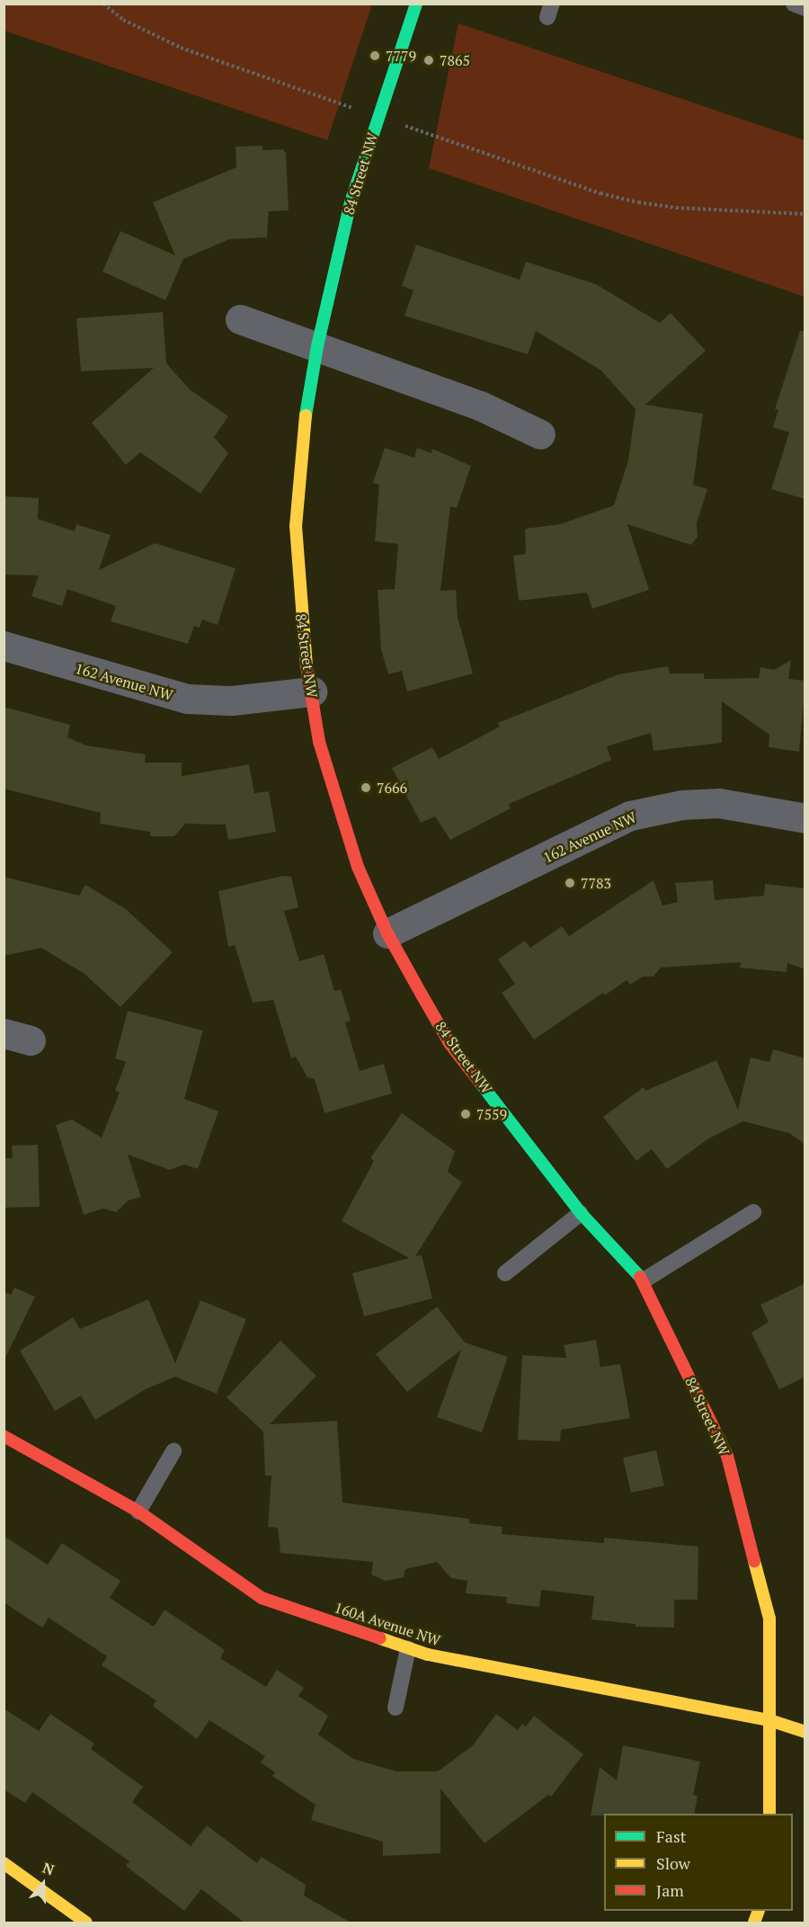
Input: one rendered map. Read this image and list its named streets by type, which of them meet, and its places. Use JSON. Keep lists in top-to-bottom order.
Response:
{
  "streets": {
    "street": ["84 Street NW", "162 Avenue NW", "160A Avenue NW"]
  },
  "crossings": [
    ["84 Street NW", "162 Avenue NW"],
    ["84 Street NW", "160A Avenue NW"]
  ],
  "places": [
    "7779",
    "7865",
    "7666",
    "7783",
    "7559"
  ],
  "legend": ["Fast", "Slow", "Jam"],
  "north": "top"
}
